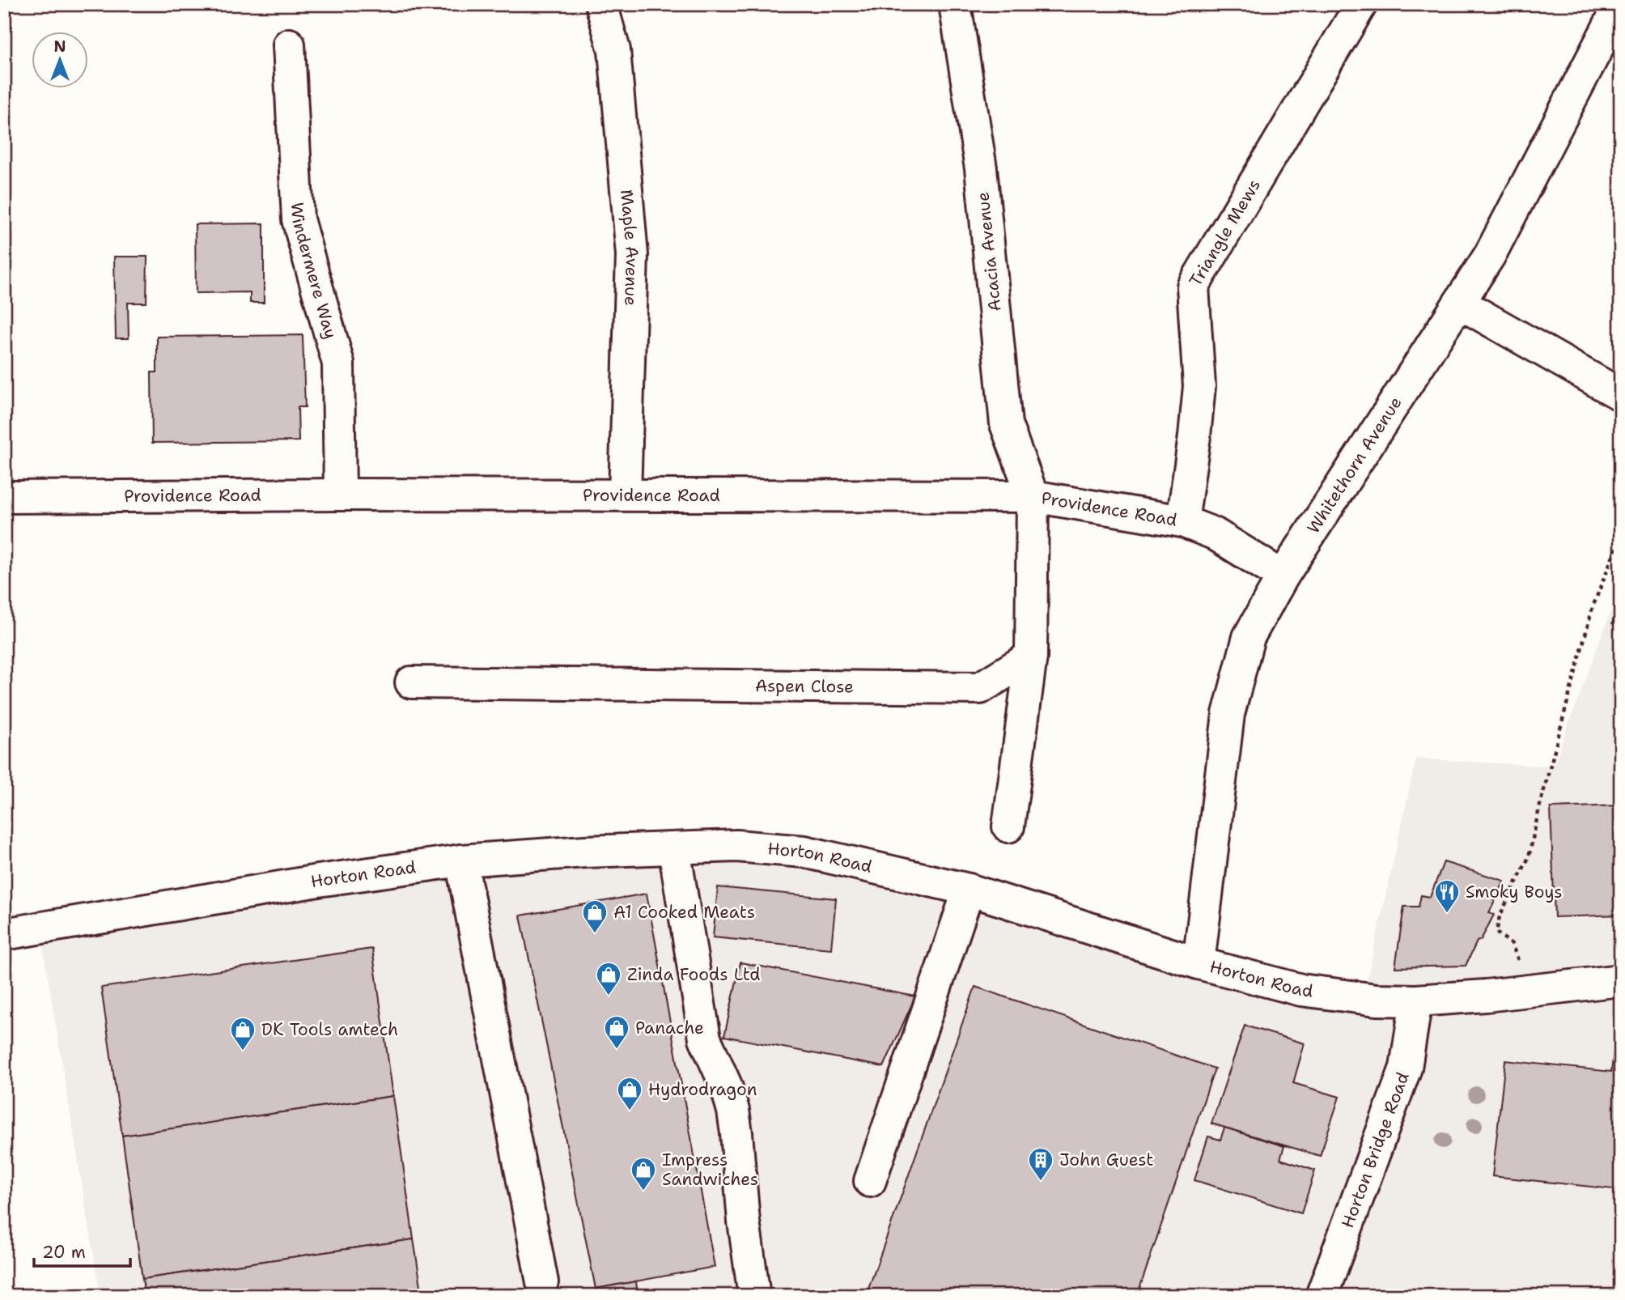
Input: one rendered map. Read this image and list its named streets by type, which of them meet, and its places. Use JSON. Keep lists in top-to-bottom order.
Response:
{
  "streets": {
    "street": [
      "Triangle Mews",
      "Maple Avenue",
      "Acacia Avenue",
      "Windermere Way",
      "Whitethorn Avenue",
      "Providence Road",
      "Aspen Close",
      "Horton Road",
      "Horton Bridge Road"
    ]
  },
  "crossings": [
    ["Triangle Mews", "Providence Road"],
    ["Maple Avenue", "Providence Road"],
    ["Acacia Avenue", "Providence Road"],
    ["Windermere Way", "Providence Road"],
    ["Whitethorn Avenue", "Providence Road"],
    ["Whitethorn Avenue", "Horton Road"],
    ["Horton Road", "Horton Bridge Road"]
  ],
  "places": {
    "restaurant": ["Smoky Boys"],
    "shop": [
      "A1 Cooked Meats",
      "Zinda Foods Ltd",
      "Panache",
      "DK Tools amtech",
      "Hydrodragon",
      "Impress Sandwiches"
    ],
    "building": ["John Guest"]
  },
  "scale_bar": "20 m",
  "north": "top"
}
